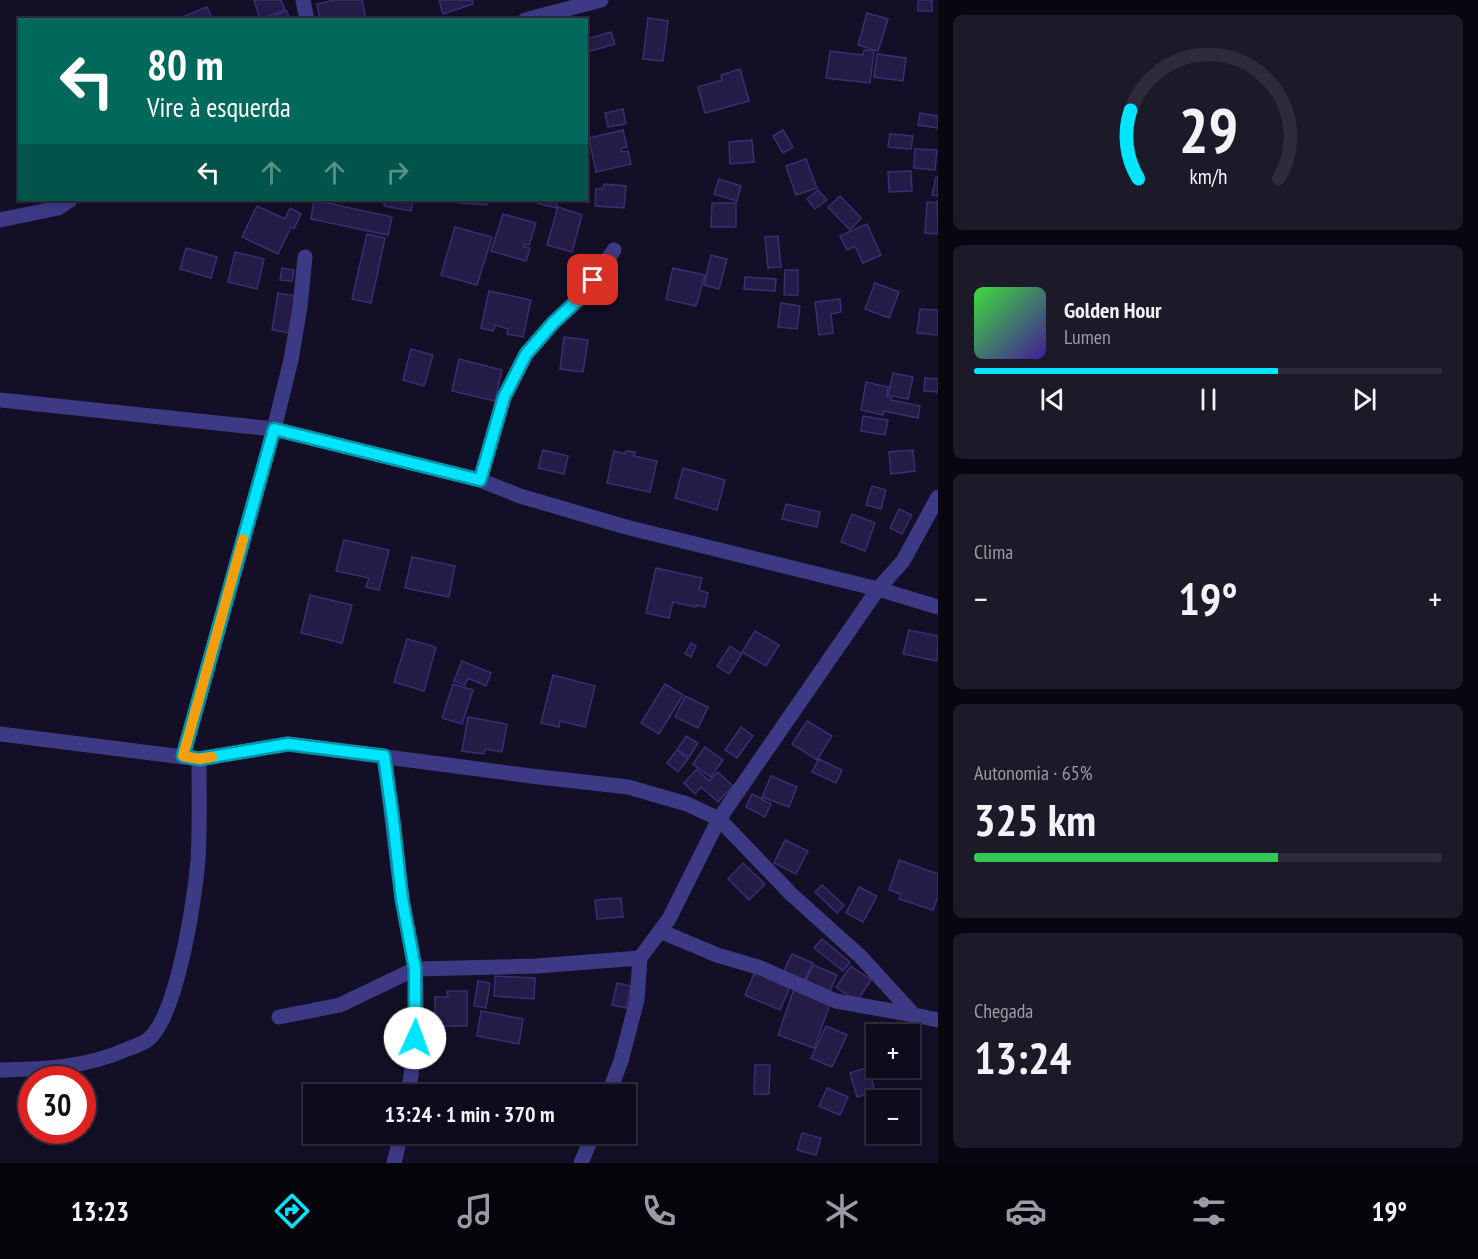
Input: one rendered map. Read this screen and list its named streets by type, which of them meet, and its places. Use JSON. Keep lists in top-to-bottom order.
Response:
{
  "page": {
    "turn": ["80 m", "Vire à esquerda"],
    "song": ["Golden Hour", "Lumen"],
    "tile": [
      "Clima",
      ["Autonomia · 65%", "325 km"],
      ["Chegada", "13:24"]
    ],
    "heat": ["−", "19°", "+"],
    "map_buttons": ["+", "−"],
    "limit": "30",
    "trip": "13:24 · 1 min · 370 m",
    "tabs": ["13:23", "19°"],
    "gauge": ["29", "km/h"]
  }
}
